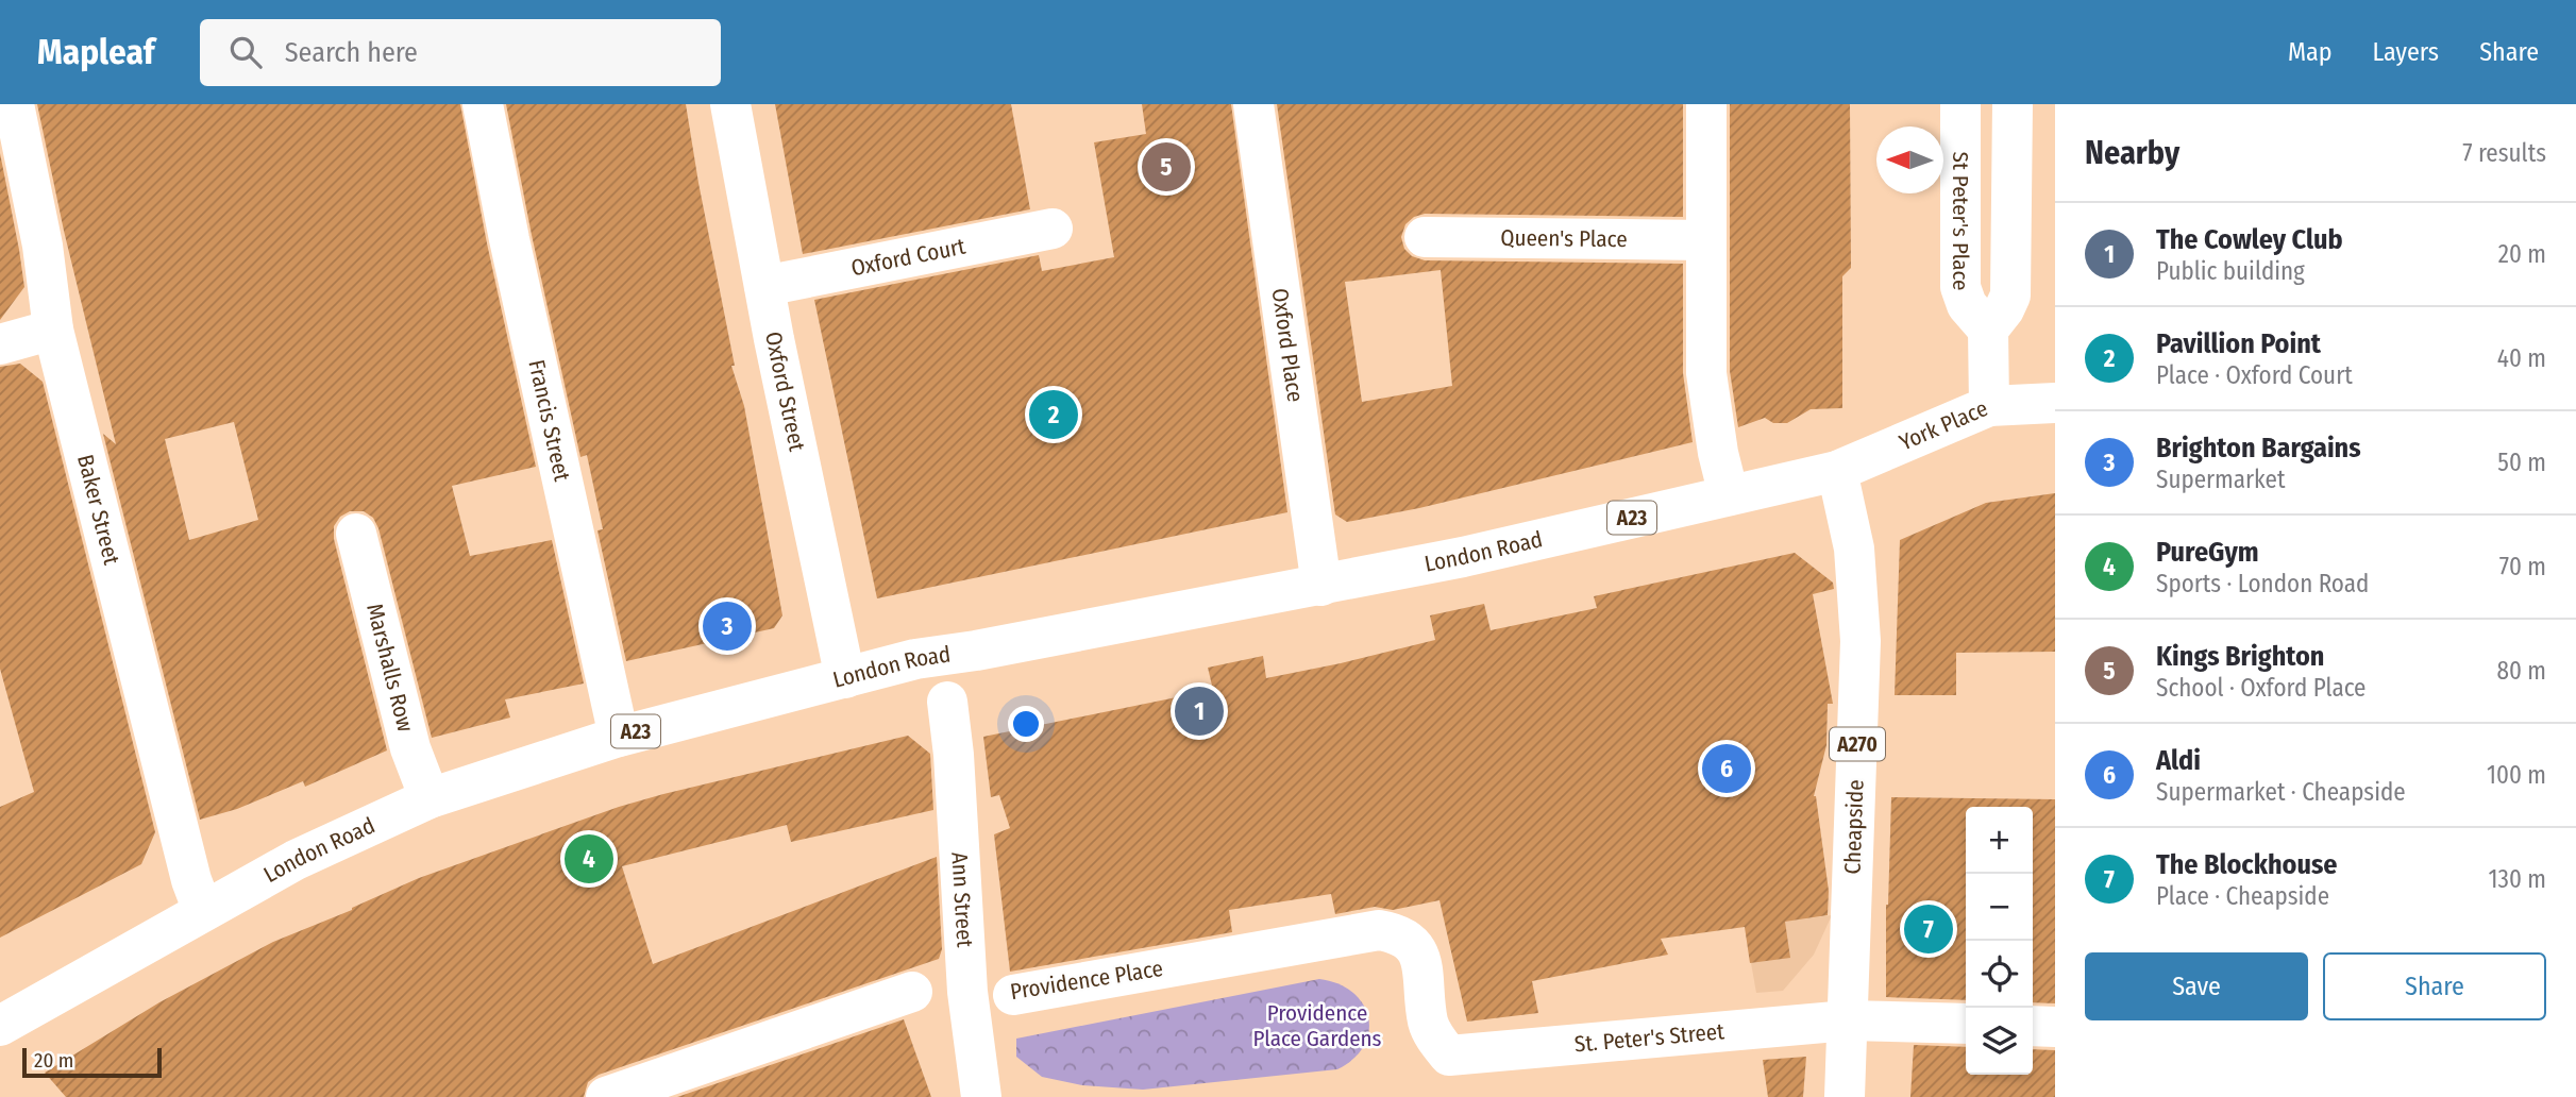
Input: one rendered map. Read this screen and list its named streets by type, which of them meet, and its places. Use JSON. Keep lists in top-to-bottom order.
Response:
{
  "streets": {
    "main road": [
      "St Peter's Place",
      "Queen's Place",
      "Oxford Court",
      "Oxford Place",
      "Oxford Street",
      "Francis Street",
      "York Place",
      "Baker Street",
      "A23",
      "London Road",
      "Marshalls Row",
      "A270",
      "Cheapside",
      "Ann Street",
      "Providence Place",
      "St. Peter's Street"
    ]
  },
  "crossings": [
    ["Oxford Court", "Oxford Street"],
    ["Oxford Place", "London Road"],
    ["Oxford Street", "London Road"],
    ["Francis Street", "London Road"],
    ["York Place", "London Road"],
    ["York Place", "Cheapside"],
    ["Baker Street", "London Road"],
    ["London Road", "Marshalls Row"],
    ["London Road", "Cheapside"],
    ["Cheapside", "St. Peter's Street"],
    ["Ann Street", "Providence Place"],
    ["Providence Place", "St. Peter's Street"]
  ],
  "parks": ["Providence Place Gardens"],
  "scale_bar": "20 m",
  "north": "left",
  "page": {
    "header": "Mapleaf",
    "search": "Search here",
    "nav": ["Map", "Layers", "Share"],
    "heading": ["Nearby", "7 results"],
    "pins": [
      "5",
      "2",
      "3",
      "1",
      "6",
      "4",
      "7"
    ],
    "list": [
      {
        "mark": "1",
        "name": "The Cowley Club",
        "note": "Public building",
        "value": "20 m"
      },
      {
        "mark": "2",
        "name": "Pavillion Point",
        "note": "Place · Oxford Court",
        "value": "40 m"
      },
      {
        "mark": "3",
        "name": "Brighton Bargains",
        "note": "Supermarket",
        "value": "50 m"
      },
      {
        "mark": "4",
        "name": "PureGym",
        "note": "Sports · London Road",
        "value": "70 m"
      },
      {
        "mark": "5",
        "name": "Kings Brighton",
        "note": "School · Oxford Place",
        "value": "80 m"
      },
      {
        "mark": "6",
        "name": "Aldi",
        "note": "Supermarket · Cheapside",
        "value": "100 m"
      },
      {
        "mark": "7",
        "name": "The Blockhouse",
        "note": "Place · Cheapside",
        "value": "130 m"
      }
    ],
    "map_buttons": ["+", "−"],
    "buttons": ["Save", "Share"],
    "scale": "20 m"
  }
}
